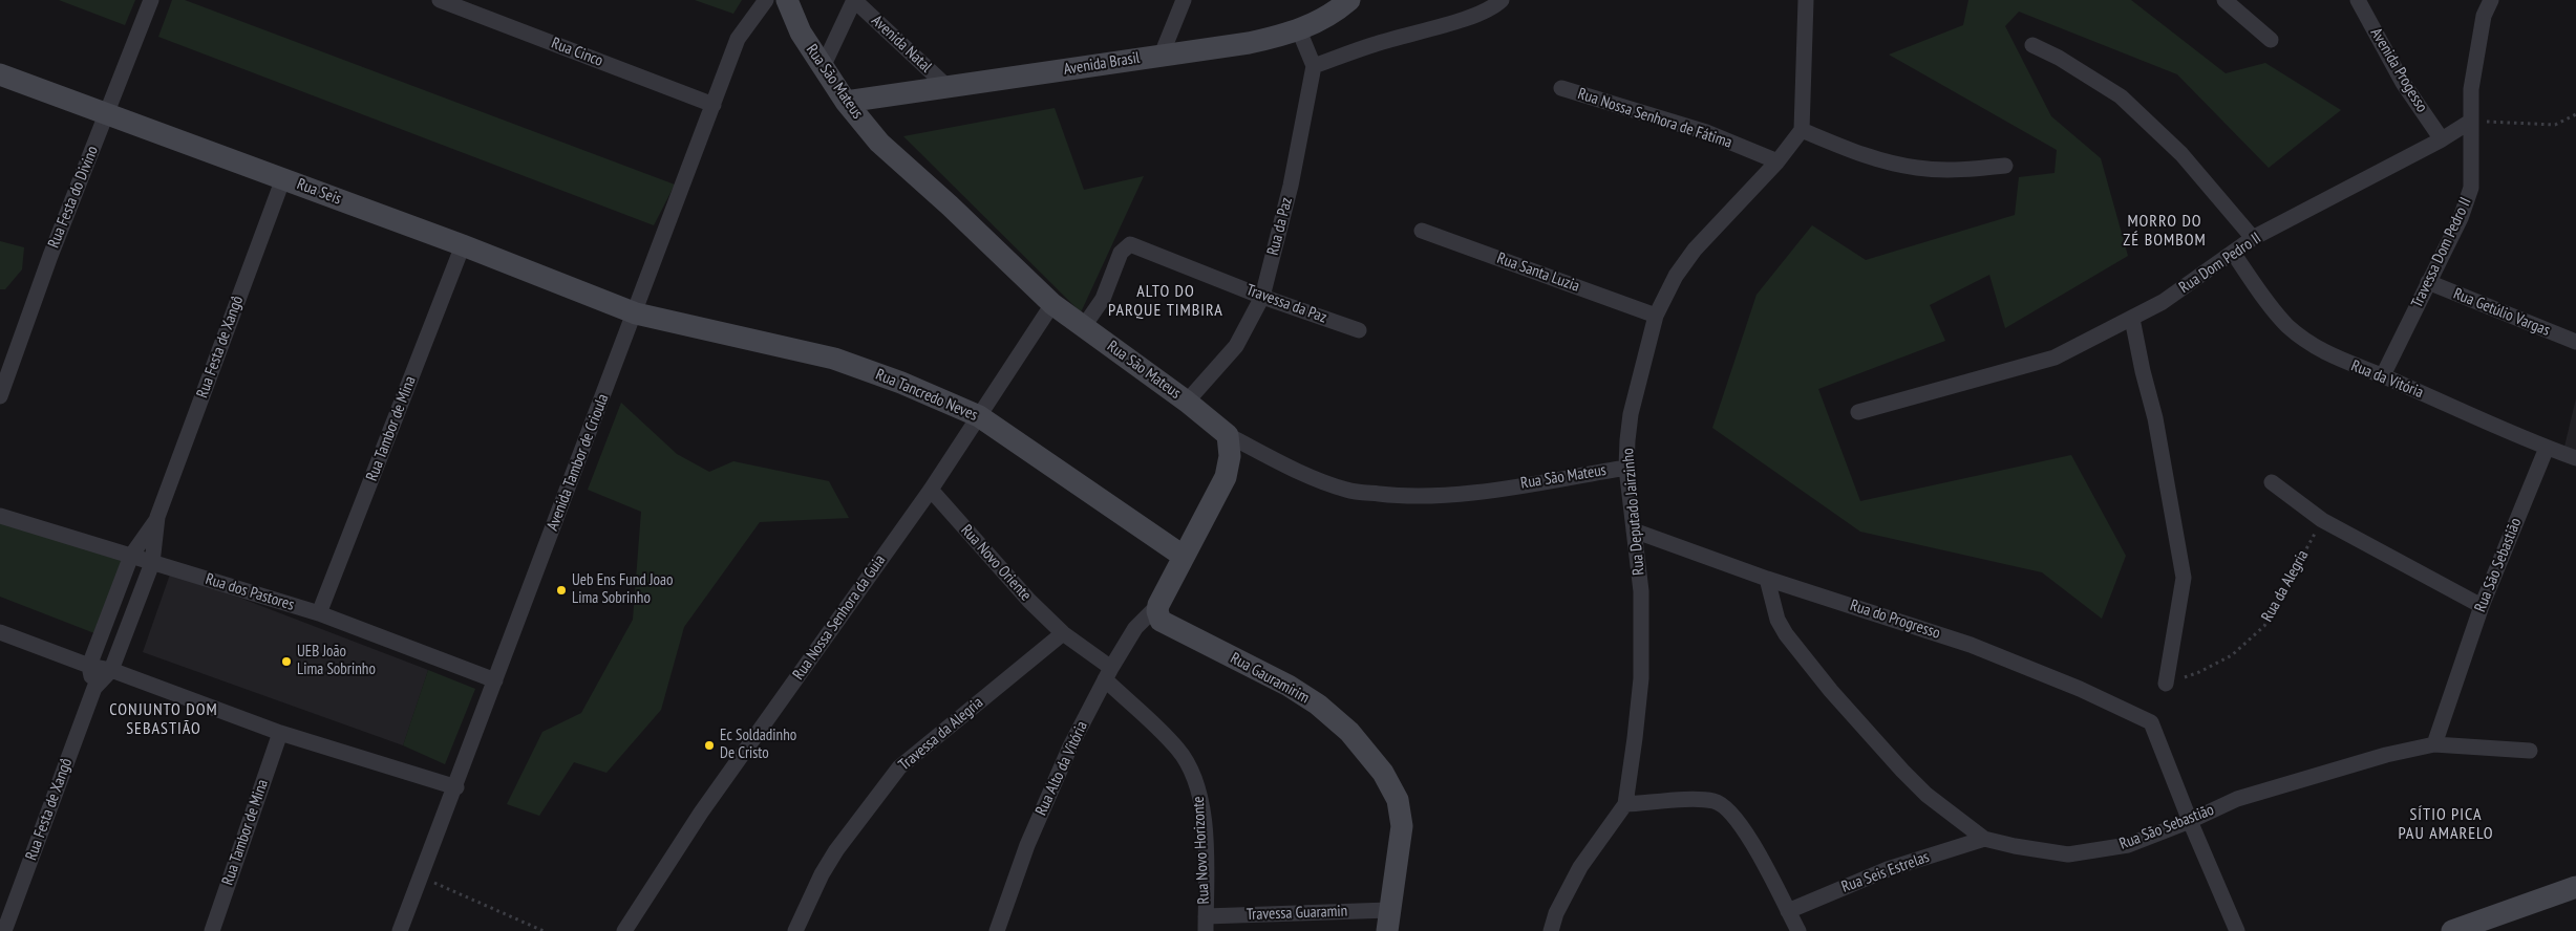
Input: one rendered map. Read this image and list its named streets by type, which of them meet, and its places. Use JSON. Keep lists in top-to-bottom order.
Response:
{
  "streets": {
    "street": [
      "Avenida Natal",
      "Rua Cinco",
      "Avenida Brasil",
      "Avenida Progesso",
      "Rua São Mateus",
      "Rua Nossa Senhora de Fátima",
      "Rua Seis",
      "Rua Festa do Divino",
      "Rua da Paz",
      "Travessa Dom Pedro II",
      "Rua Dom Pedro II",
      "Rua Santa Luzia",
      "Travessa da Paz",
      "Rua Getúlio Vargas",
      "Rua Festa de Xangô",
      "Rua da Vitória",
      "Rua Tancredo Neves",
      "Rua Tambor de Mina",
      "Avenida Tambor de Crioula",
      "Rua Deputado Jairzinho",
      "Rua Novo Oriente",
      "Rua São Sebastião",
      "Rua dos Pastores",
      "Rua Nossa Senhora da Guia",
      "Rua do Progresso",
      "Rua Gauramirim",
      "Travessa da Alegria",
      "Rua Alto da Vitória",
      "Rua Novo Horizonte",
      "Rua Seis Estrelas",
      "Travessa Guaramin"
    ],
    "path": ["Rua da Alegria"]
  },
  "crossings": [
    ["Avenida Natal", "Avenida Brasil"],
    ["Avenida Natal", "Rua São Mateus"],
    ["Rua Cinco", "Avenida Tambor de Crioula"],
    ["Avenida Brasil", "Rua São Mateus"],
    ["Avenida Progesso", "Rua Dom Pedro II"],
    ["Rua São Mateus", "Rua da Paz"],
    ["Rua São Mateus", "Travessa da Paz"],
    ["Rua São Mateus", "Rua Deputado Jairzinho"],
    ["Rua São Mateus", "Rua Nossa Senhora da Guia"],
    ["Rua São Mateus", "Rua Alto da Vitória"],
    ["Rua Nossa Senhora de Fátima", "Rua Deputado Jairzinho"],
    ["Rua Seis", "Rua Festa do Divino"],
    ["Rua Seis", "Rua Festa de Xangô"],
    ["Rua Seis", "Rua Tancredo Neves"],
    ["Rua Seis", "Rua Tambor de Mina"],
    ["Rua Seis", "Avenida Tambor de Crioula"],
    ["Rua da Paz", "Travessa da Paz"],
    ["Travessa Dom Pedro II", "Rua Dom Pedro II"],
    ["Travessa Dom Pedro II", "Rua Getúlio Vargas"],
    ["Travessa Dom Pedro II", "Rua da Vitória"],
    ["Rua Dom Pedro II", "Rua da Vitória"],
    ["Rua Santa Luzia", "Rua Deputado Jairzinho"],
    ["Rua Festa de Xangô", "Rua dos Pastores"],
    ["Rua da Vitória", "Rua São Sebastião"],
    ["Rua Tancredo Neves", "Avenida Tambor de Crioula"],
    ["Rua Tancredo Neves", "Rua Nossa Senhora da Guia"],
    ["Rua Tancredo Neves", "Rua Alto da Vitória"],
    ["Rua Tambor de Mina", "Rua dos Pastores"],
    ["Avenida Tambor de Crioula", "Rua dos Pastores"],
    ["Rua Deputado Jairzinho", "Rua do Progresso"],
    ["Rua Novo Oriente", "Rua Nossa Senhora da Guia"],
    ["Rua Novo Oriente", "Travessa da Alegria"],
    ["Rua São Sebastião", "Rua do Progresso"],
    ["Rua São Sebastião", "Rua Seis Estrelas"],
    ["Rua Gauramirim", "Rua Alto da Vitória"],
    ["Rua Gauramirim", "Travessa Guaramin"],
    ["Rua Alto da Vitória", "Rua Novo Horizonte"],
    ["Rua Novo Horizonte", "Travessa Guaramin"]
  ],
  "districts": [
    "MORRO DO ZÉ BOMBOM",
    "ALTO DO PARQUE TIMBIRA",
    "CONJUNTO DOM SEBASTIÃO",
    "SÍTIO PICA PAU AMARELO"
  ],
  "places": ["Ueb Ens Fund Joao Lima Sobrinho", "UEB João Lima Sobrinho", "Ec Soldadinho De Cristo"]
}
